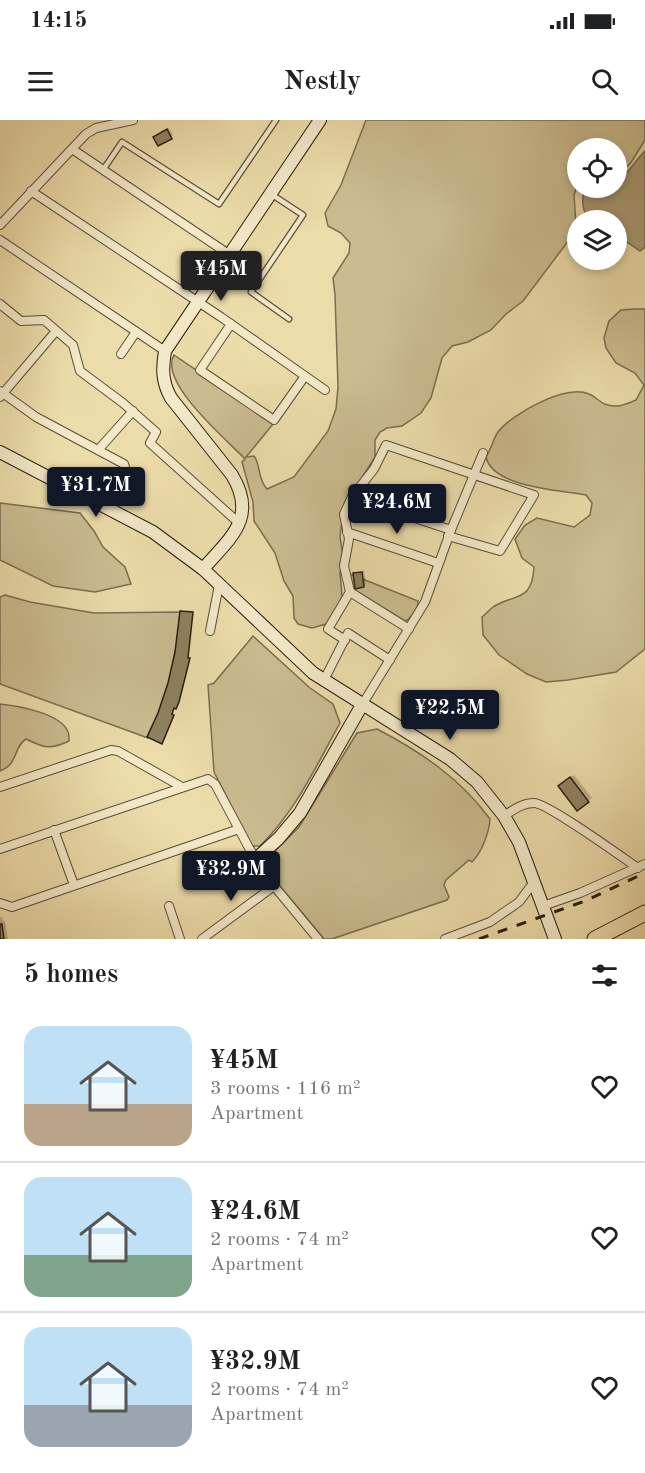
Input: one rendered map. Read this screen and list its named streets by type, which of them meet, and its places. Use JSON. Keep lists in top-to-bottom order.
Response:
{
  "page": {
    "status": "14:15",
    "header": "Nestly",
    "price": [
      "¥45M",
      "¥31.7M",
      "¥24.6M",
      "¥22.5M",
      "¥32.9M"
    ],
    "heading": "5 homes",
    "list": [
      {
        "name": "¥45M",
        "note": "3 rooms · 116 m² · Apartment"
      },
      {
        "name": "¥24.6M",
        "note": "2 rooms · 74 m² · Apartment"
      },
      {
        "name": "¥32.9M",
        "note": "2 rooms · 74 m² · Apartment"
      }
    ]
  }
}
